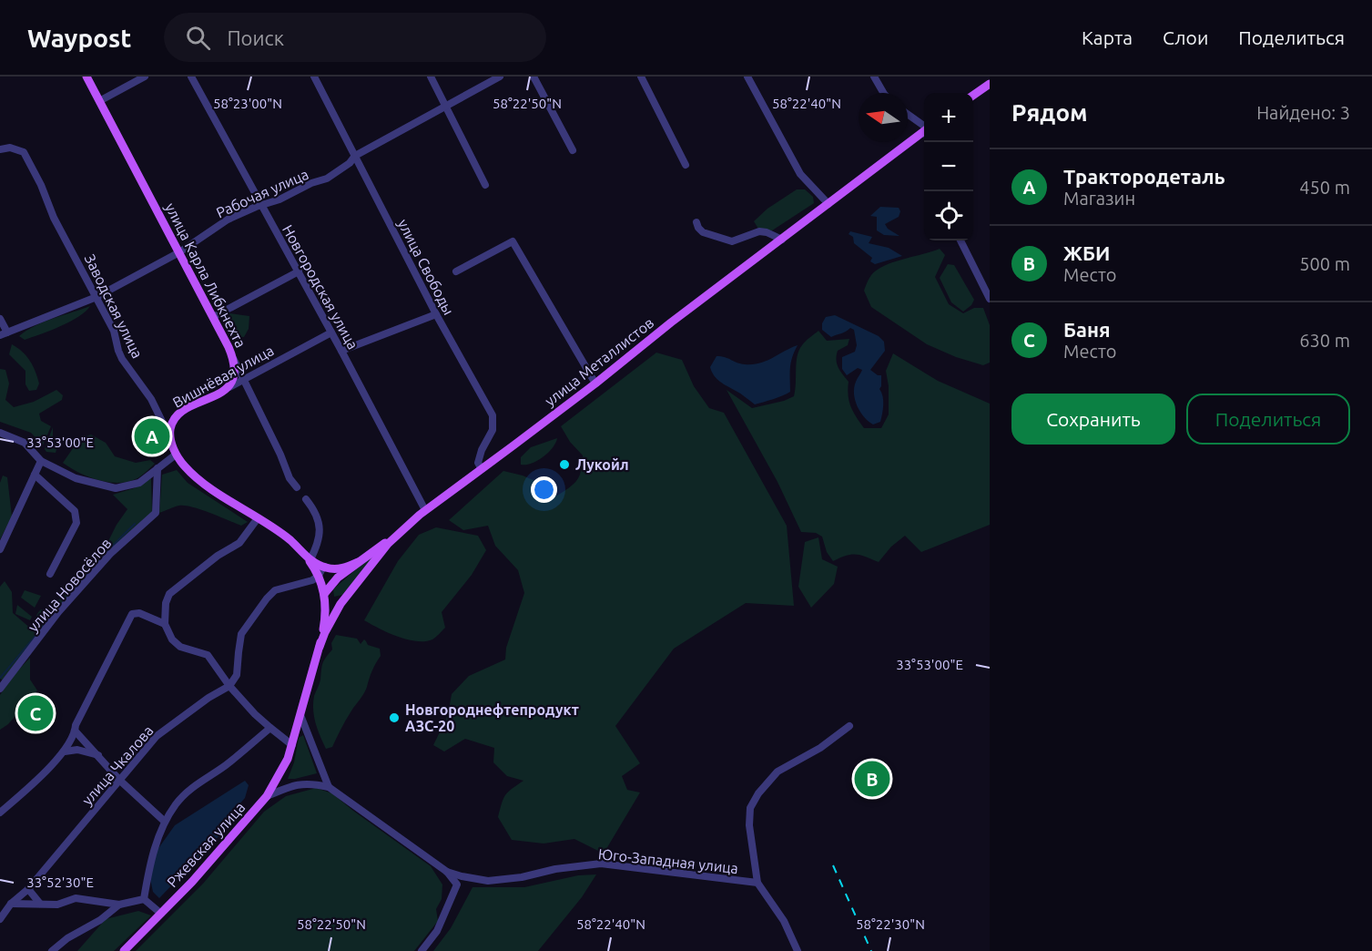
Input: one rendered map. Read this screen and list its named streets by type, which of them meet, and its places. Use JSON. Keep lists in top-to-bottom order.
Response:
{
  "streets": {
    "main road": [
      "улица Карла Либкнехта",
      "Заводская улица",
      "улица Металлистов",
      "Вишнёвая улица",
      "Ржевская улица"
    ],
    "street": [
      "Рабочая улица",
      "улица Свободы",
      "Новгородская улица",
      "улица Новосёлов",
      "улица Чкалова",
      "Юго-Западная улица"
    ]
  },
  "crossings": [
    ["Рабочая улица", "улица Свободы"],
    ["Рабочая улица", "улица Карла Либкнехта"],
    ["Рабочая улица", "Новгородская улица"],
    ["Рабочая улица", "Заводская улица"],
    ["улица Свободы", "улица Металлистов"],
    ["улица Карла Либкнехта", "Вишнёвая улица"],
    ["Новгородская улица", "улица Металлистов"],
    ["Новгородская улица", "Вишнёвая улица"],
    ["Заводская улица", "Вишнёвая улица"],
    ["улица Металлистов", "Ржевская улица"]
  ],
  "places": ["Лукойл", "Новгороднефтепродукт АЗС-20"],
  "north": "left",
  "page": {
    "header": "Waypost",
    "search": "Поиск",
    "nav": ["Карта", "Слои", "Поделиться"],
    "heading": ["Рядом", "Найдено: 3"],
    "map_buttons": ["+", "−"],
    "list": [
      {
        "mark": "A",
        "name": "Трактородеталь",
        "note": "Магазин",
        "value": "450 m"
      },
      {
        "mark": "B",
        "name": "ЖБИ",
        "note": "Место",
        "value": "500 m"
      },
      {
        "mark": "C",
        "name": "Баня",
        "note": "Место",
        "value": "630 m"
      }
    ],
    "buttons": ["Сохранить", "Поделиться"],
    "pins": ["A", "C", "B"]
  },
  "coordinates": [
    "58°23'00\"N",
    "58°22'50\"N",
    "58°22'40\"N",
    "33°53'00\"E",
    "33°52'30\"E",
    "58°22'30\"N"
  ]
}
